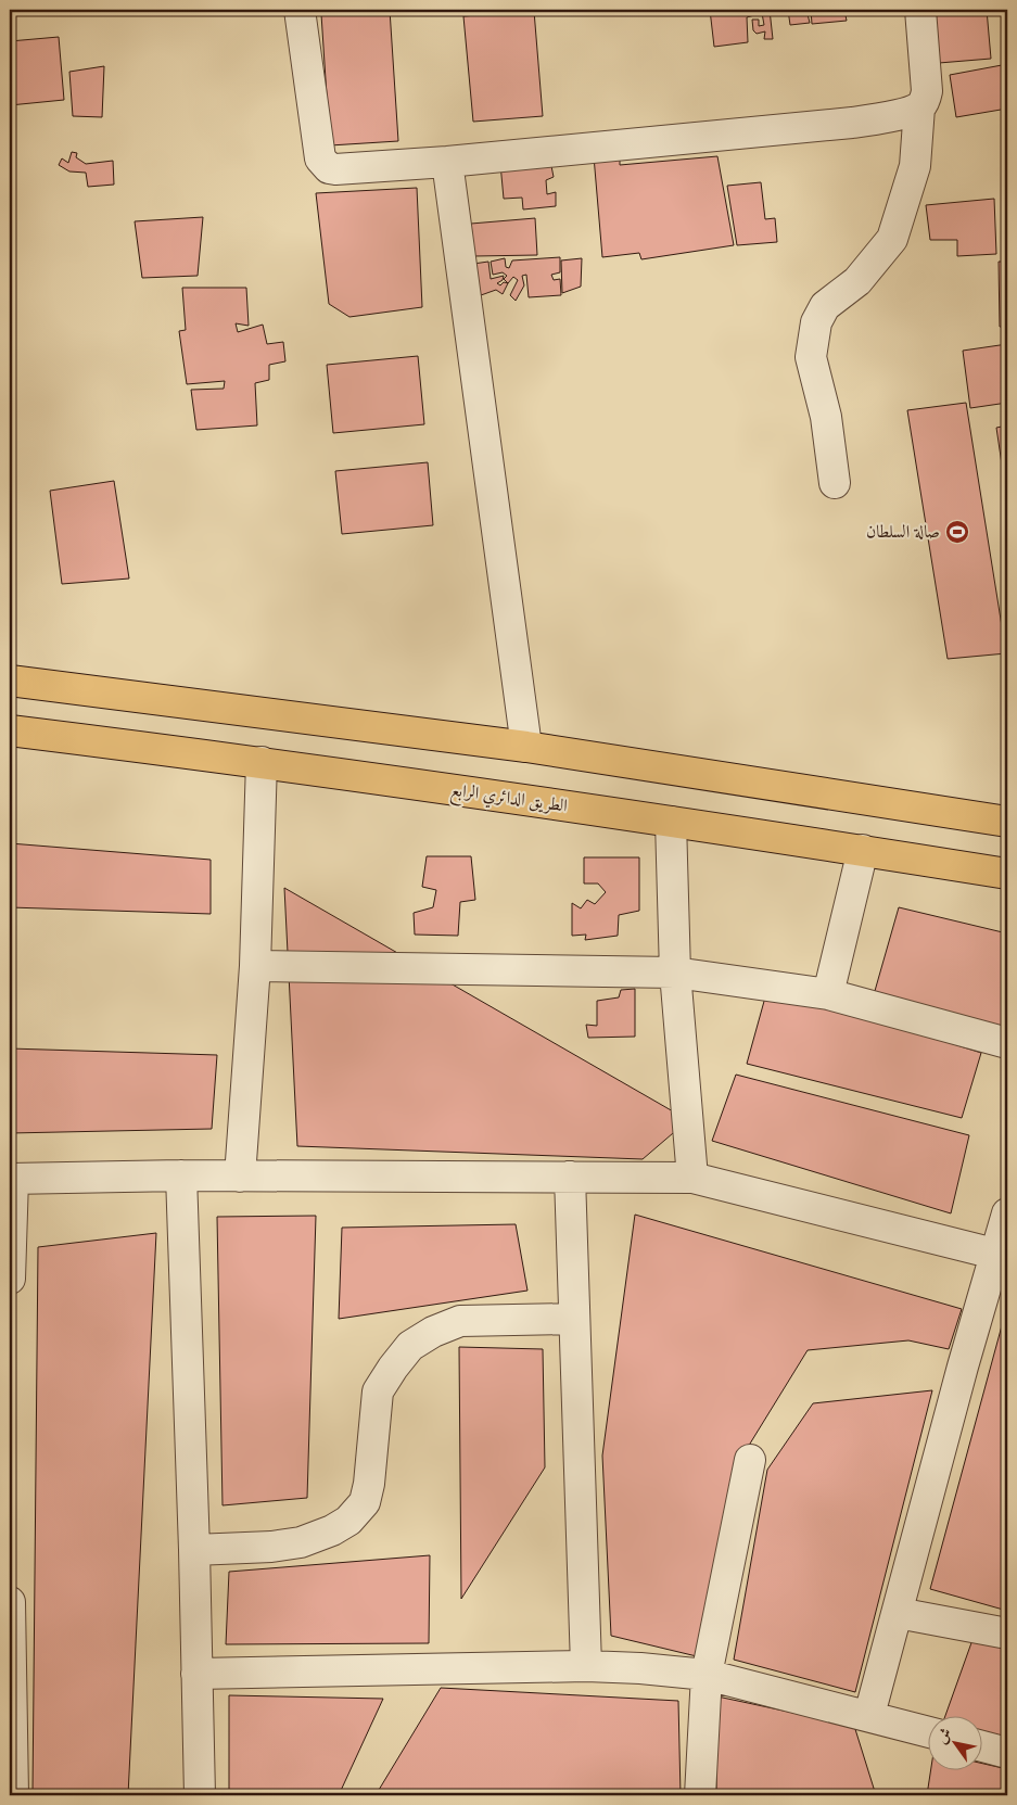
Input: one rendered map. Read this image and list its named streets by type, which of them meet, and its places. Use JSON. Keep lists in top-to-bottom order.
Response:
{
  "streets": {
    "main road": ["الطريق الدائري الرابع"]
  },
  "places": {
    "sports": ["صالة السلطان"]
  },
  "north": "top left"
}
